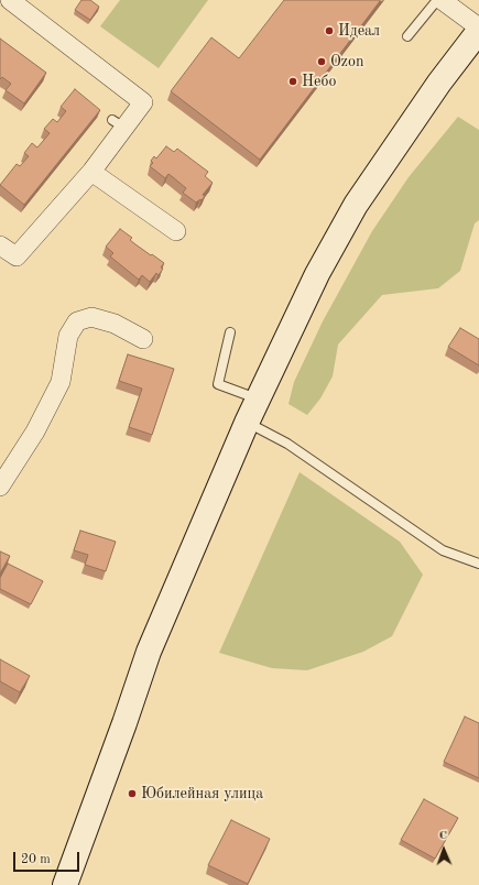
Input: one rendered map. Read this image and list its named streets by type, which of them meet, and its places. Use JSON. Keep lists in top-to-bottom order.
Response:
{
  "places": [
    "Идеал",
    "Ozon",
    "Небо",
    "Юбилейная улица"
  ],
  "scale_bar": "20 m",
  "north": "top"
}
